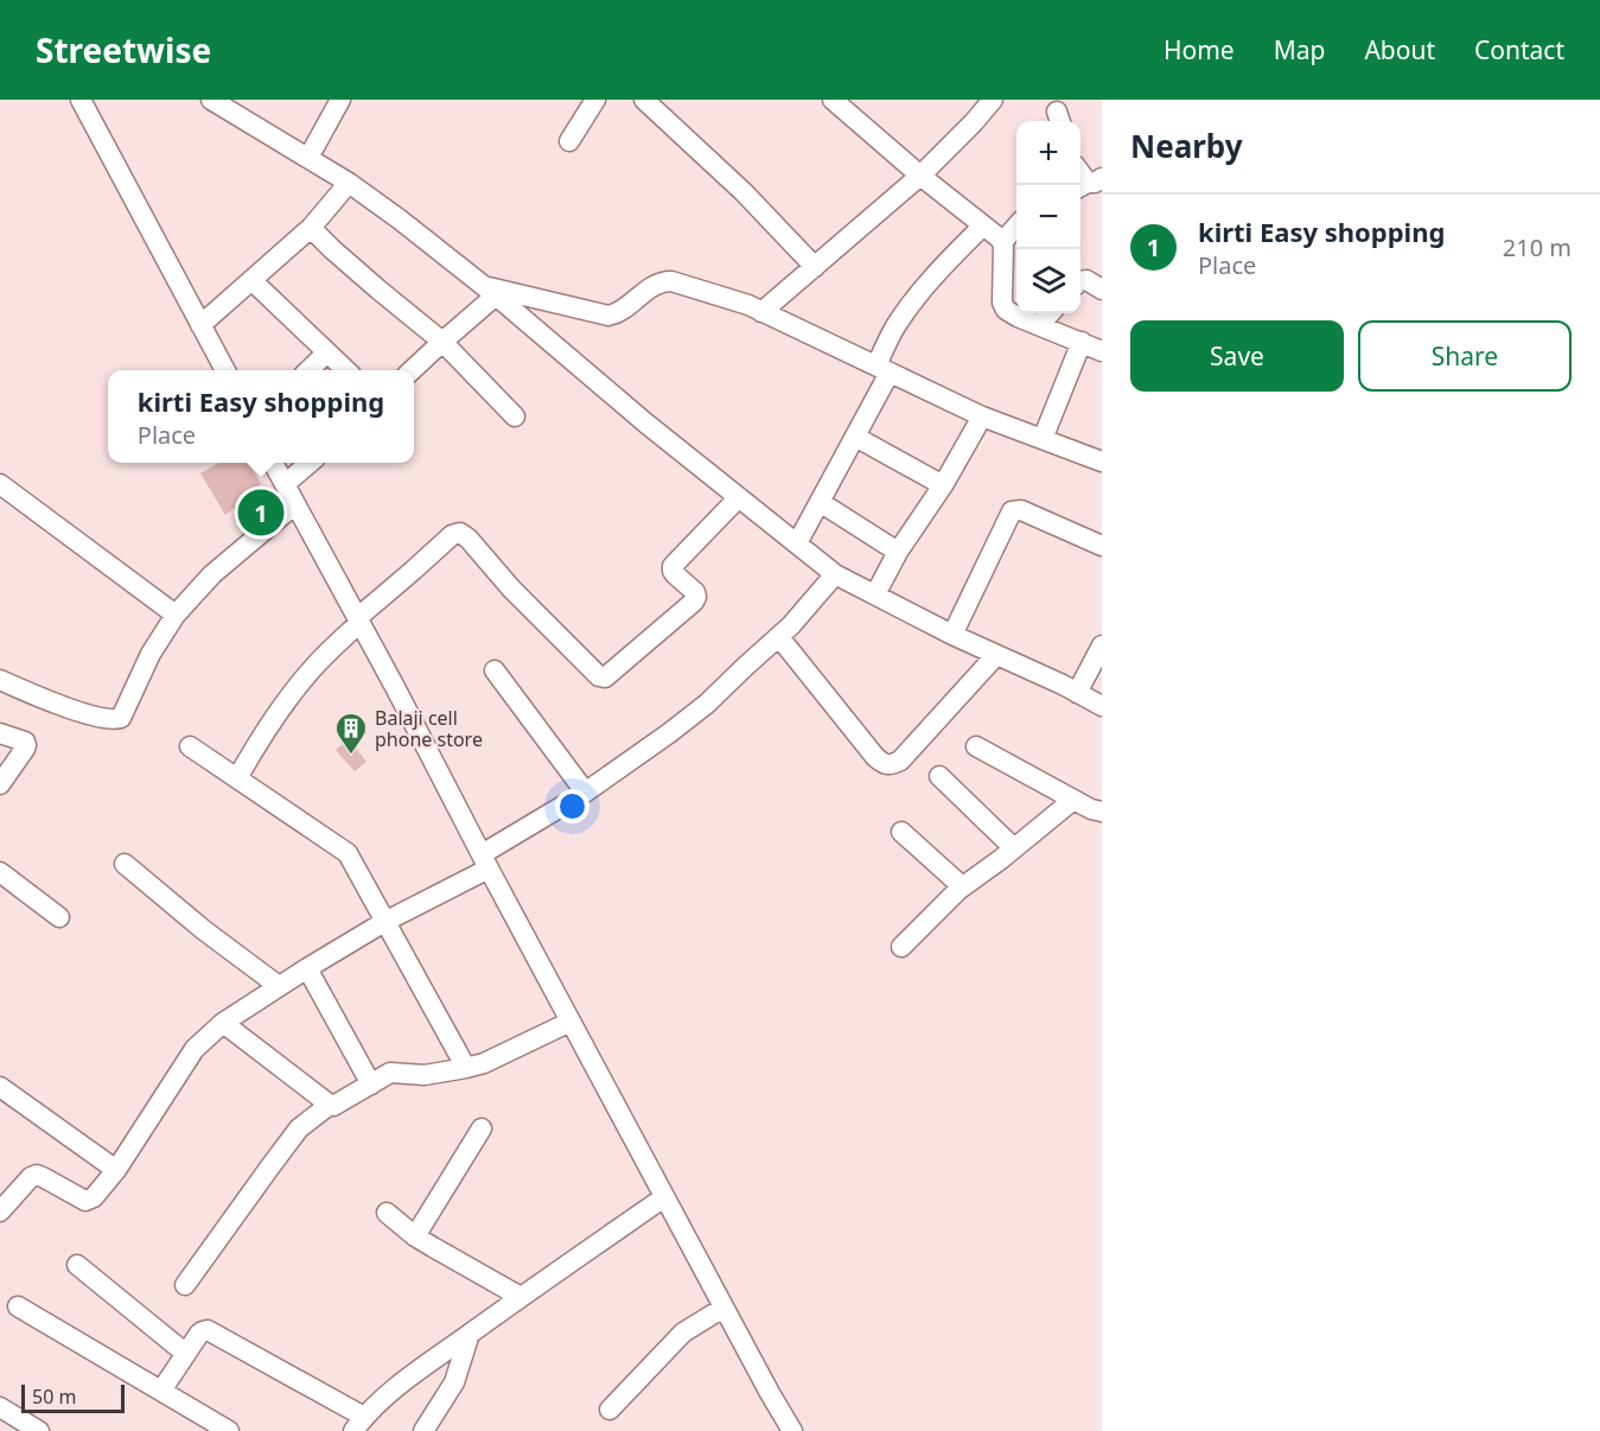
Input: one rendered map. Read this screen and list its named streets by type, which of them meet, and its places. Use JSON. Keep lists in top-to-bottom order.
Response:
{
  "places": {
    "building": ["Balaji cell phone store"]
  },
  "scale_bar": "50 m",
  "page": {
    "header": "Streetwise",
    "nav": [
      "Home",
      "Map",
      "About",
      "Contact"
    ],
    "heading": "Nearby",
    "map_buttons": ["+", "−"],
    "list": [
      {
        "mark": "1",
        "name": "kirti Easy shopping",
        "note": "Place",
        "value": "210 m"
      }
    ],
    "buttons": ["Save", "Share"],
    "popup": ["kirti Easy shopping", "Place"],
    "pins": "1",
    "scale": "50 m"
  }
}
